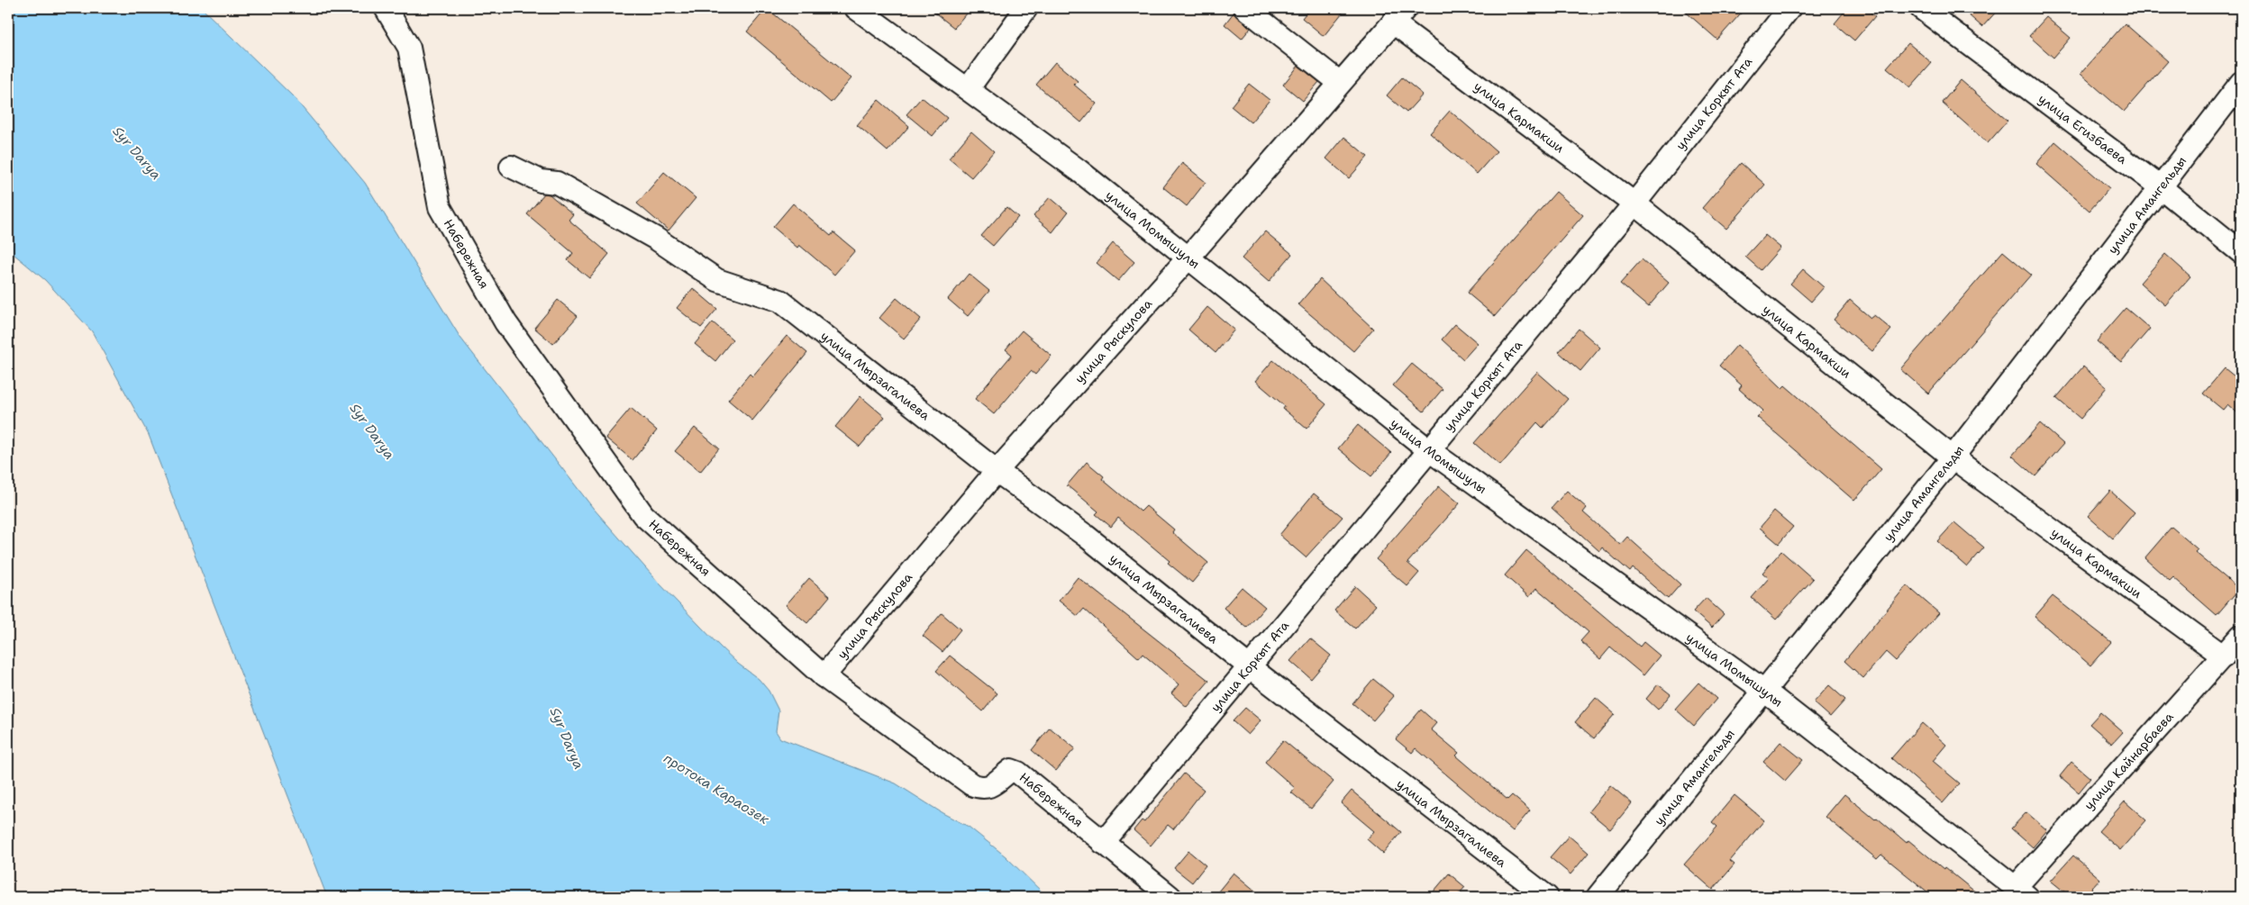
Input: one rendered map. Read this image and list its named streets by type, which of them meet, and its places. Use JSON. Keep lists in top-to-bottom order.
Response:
{
  "streets": {
    "street": [
      "улица Коркыт Ата",
      "улица Кармакши",
      "улица Егизбаева",
      "улица Амангельды",
      "улица Момышулы",
      "Набережная",
      "улица Рыскулова",
      "улица Мырзагалиева",
      "улица Кайнарбаева"
    ]
  },
  "crossings": [
    ["улица Коркыт Ата", "улица Кармакши"],
    ["улица Коркыт Ата", "улица Момышулы"],
    ["улица Коркыт Ата", "Набережная"],
    ["улица Коркыт Ата", "улица Мырзагалиева"],
    ["улица Кармакши", "улица Амангельды"],
    ["улица Кармакши", "улица Рыскулова"],
    ["улица Кармакши", "улица Кайнарбаева"],
    ["улица Егизбаева", "улица Амангельды"],
    ["улица Амангельды", "улица Момышулы"],
    ["улица Момышулы", "улица Рыскулова"],
    ["улица Момышулы", "улица Кайнарбаева"],
    ["Набережная", "улица Рыскулова"],
    ["улица Рыскулова", "улица Мырзагалиева"]
  ],
  "water": ["Syr Darya", "протока Караозек"]
}
